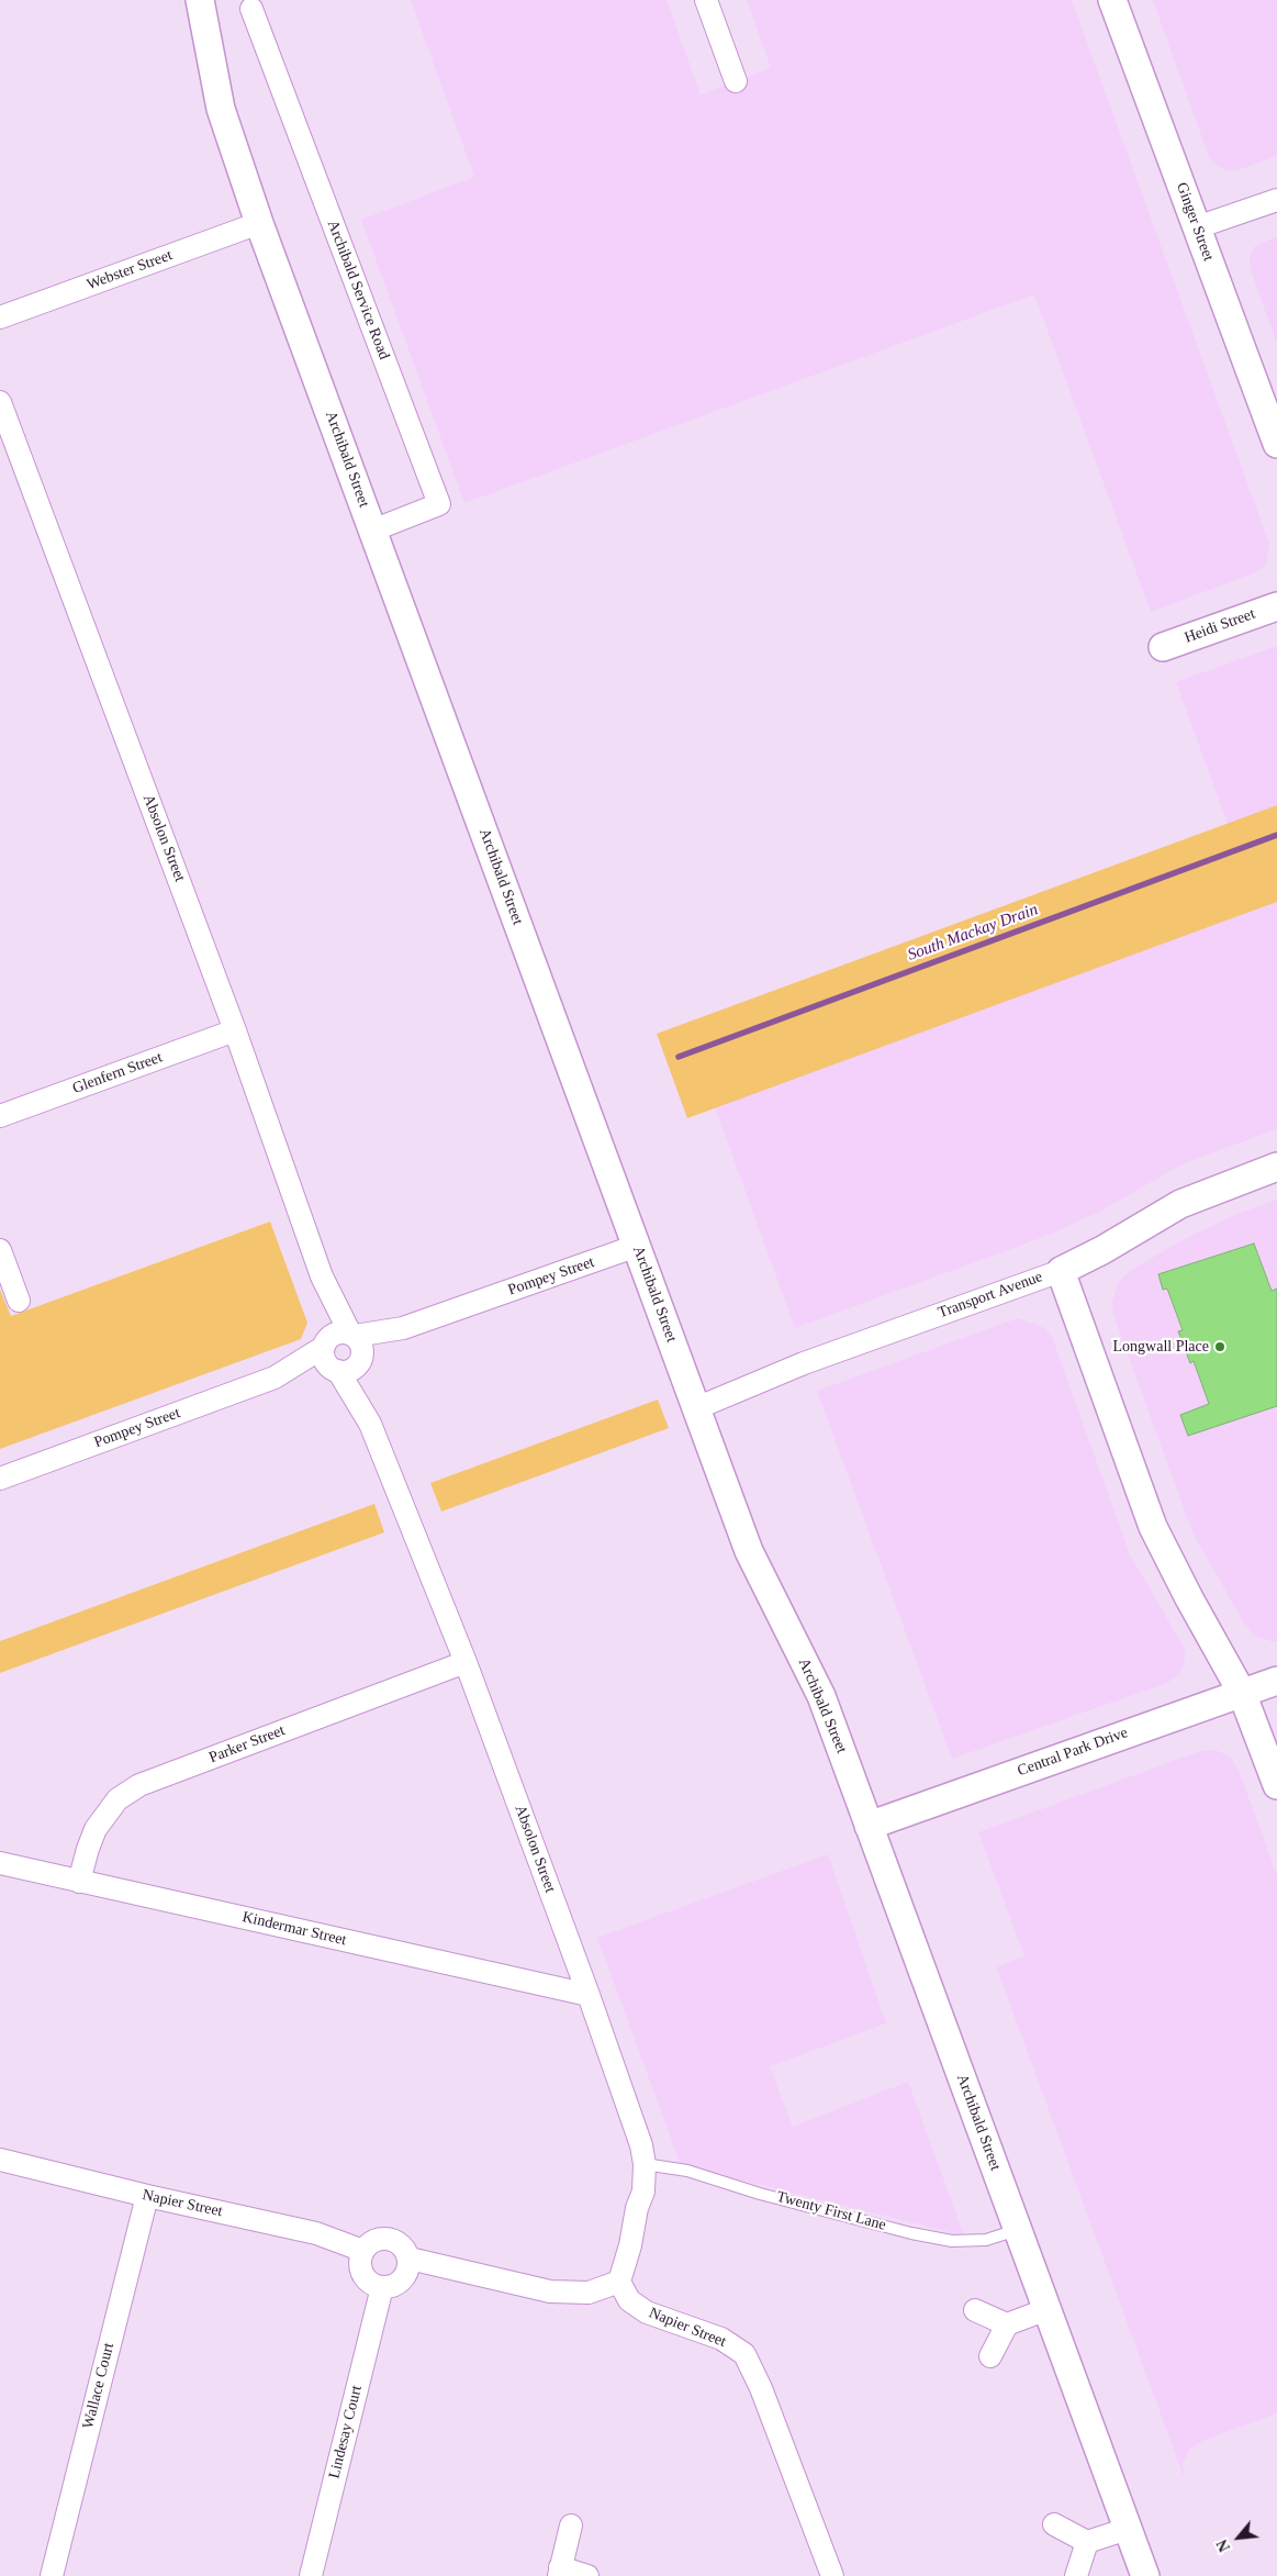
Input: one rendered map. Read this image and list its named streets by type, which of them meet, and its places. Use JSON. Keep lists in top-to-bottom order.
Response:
{
  "streets": {
    "street": [
      "Ginger Street",
      "Webster Street",
      "Archibald Service Road",
      "Archibald Street",
      "Heidi Street",
      "Absolon Street",
      "Glenfern Street",
      "Pompey Street",
      "Transport Avenue",
      "Parker Street",
      "Central Park Drive",
      "Kindermar Street",
      "Napier Street",
      "Wallace Court",
      "Lindesay Court"
    ],
    "lane": ["Twenty First Lane"]
  },
  "crossings": [
    ["Webster Street", "Archibald Street"],
    ["Archibald Service Road", "Archibald Street"],
    ["Archibald Street", "Pompey Street"],
    ["Archibald Street", "Transport Avenue"],
    ["Archibald Street", "Central Park Drive"],
    ["Archibald Street", "Twenty First Lane"],
    ["Absolon Street", "Glenfern Street"],
    ["Absolon Street", "Pompey Street"],
    ["Absolon Street", "Parker Street"],
    ["Absolon Street", "Kindermar Street"],
    ["Absolon Street", "Napier Street"],
    ["Absolon Street", "Twenty First Lane"],
    ["Parker Street", "Kindermar Street"],
    ["Napier Street", "Wallace Court"],
    ["Napier Street", "Lindesay Court"]
  ],
  "water": ["South Mackay Drain"],
  "places": ["Longwall Place"],
  "north": "bottom left"
}
